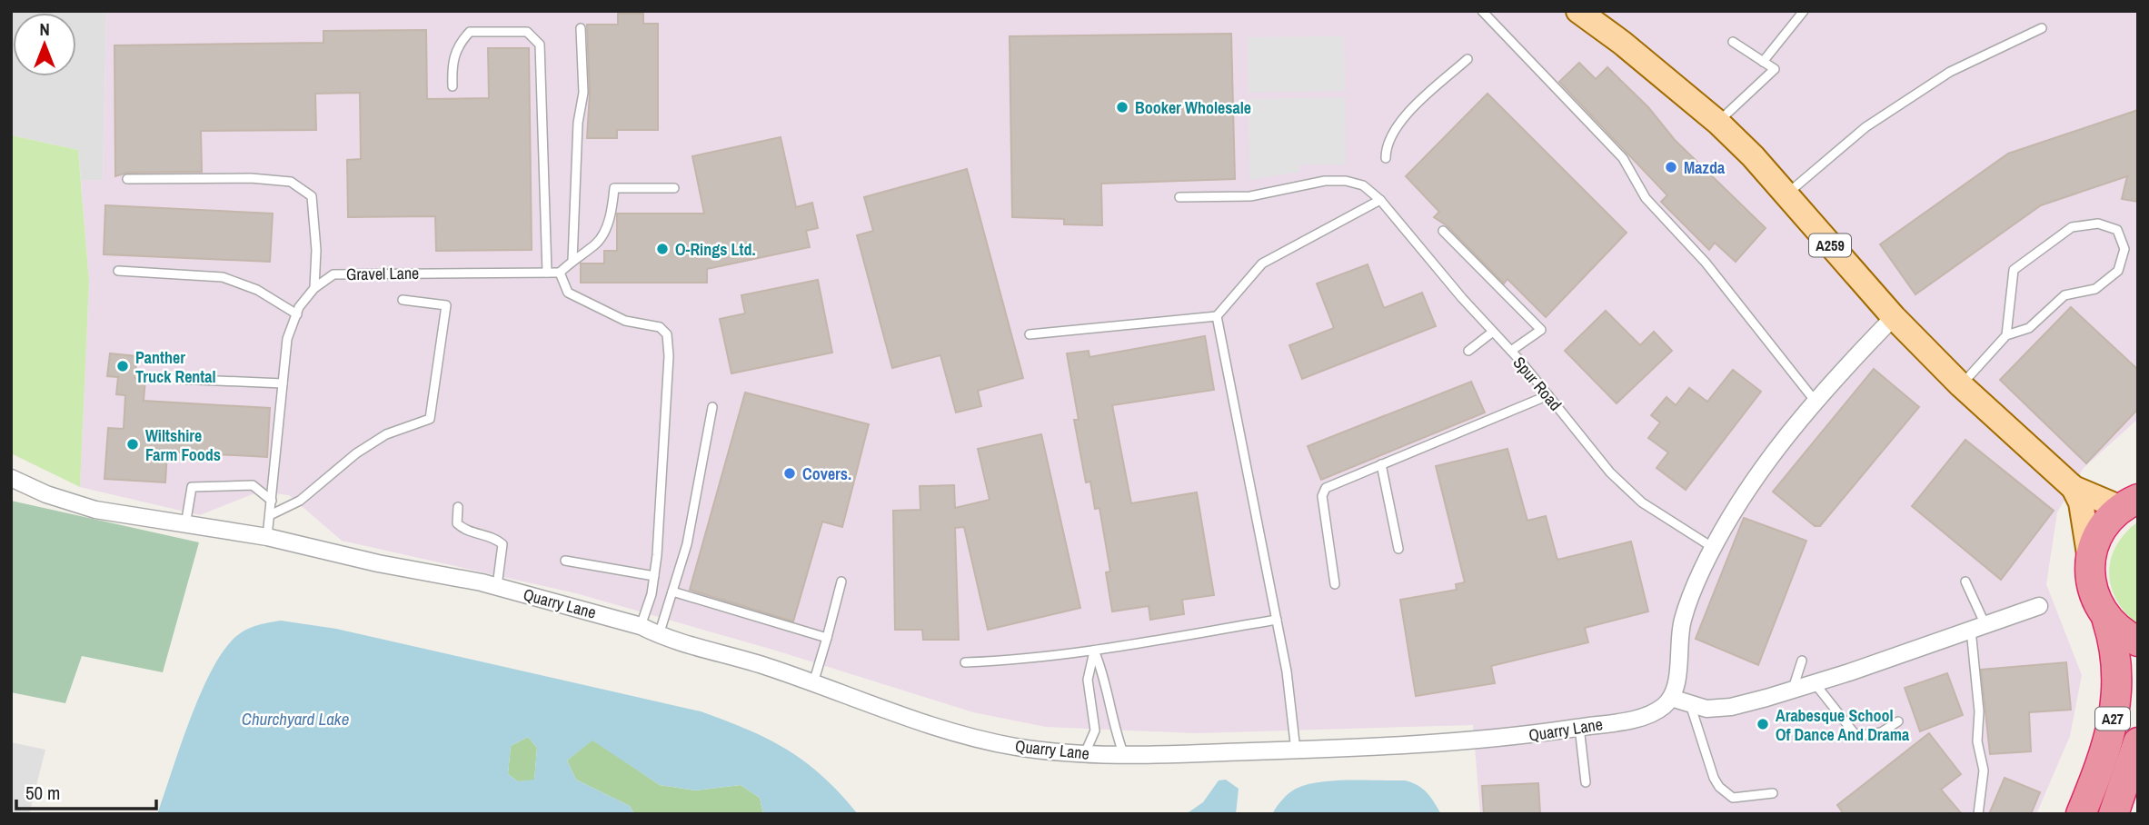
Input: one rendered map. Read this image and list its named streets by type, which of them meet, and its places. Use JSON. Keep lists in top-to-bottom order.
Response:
{
  "streets": {
    "highway": ["A27"],
    "main road": ["A259"],
    "street": ["Quarry Lane"],
    "lane": ["Gravel Lane", "Spur Road"]
  },
  "water": ["Churchyard Lake"],
  "places": [
    "Booker Wholesale",
    "Mazda",
    "O-Rings Ltd.",
    "Panther Truck Rental",
    "Wiltshire Farm Foods",
    "Covers.",
    "Arabesque School Of Dance And Drama"
  ],
  "scale_bar": "50 m",
  "north": "top"
}
